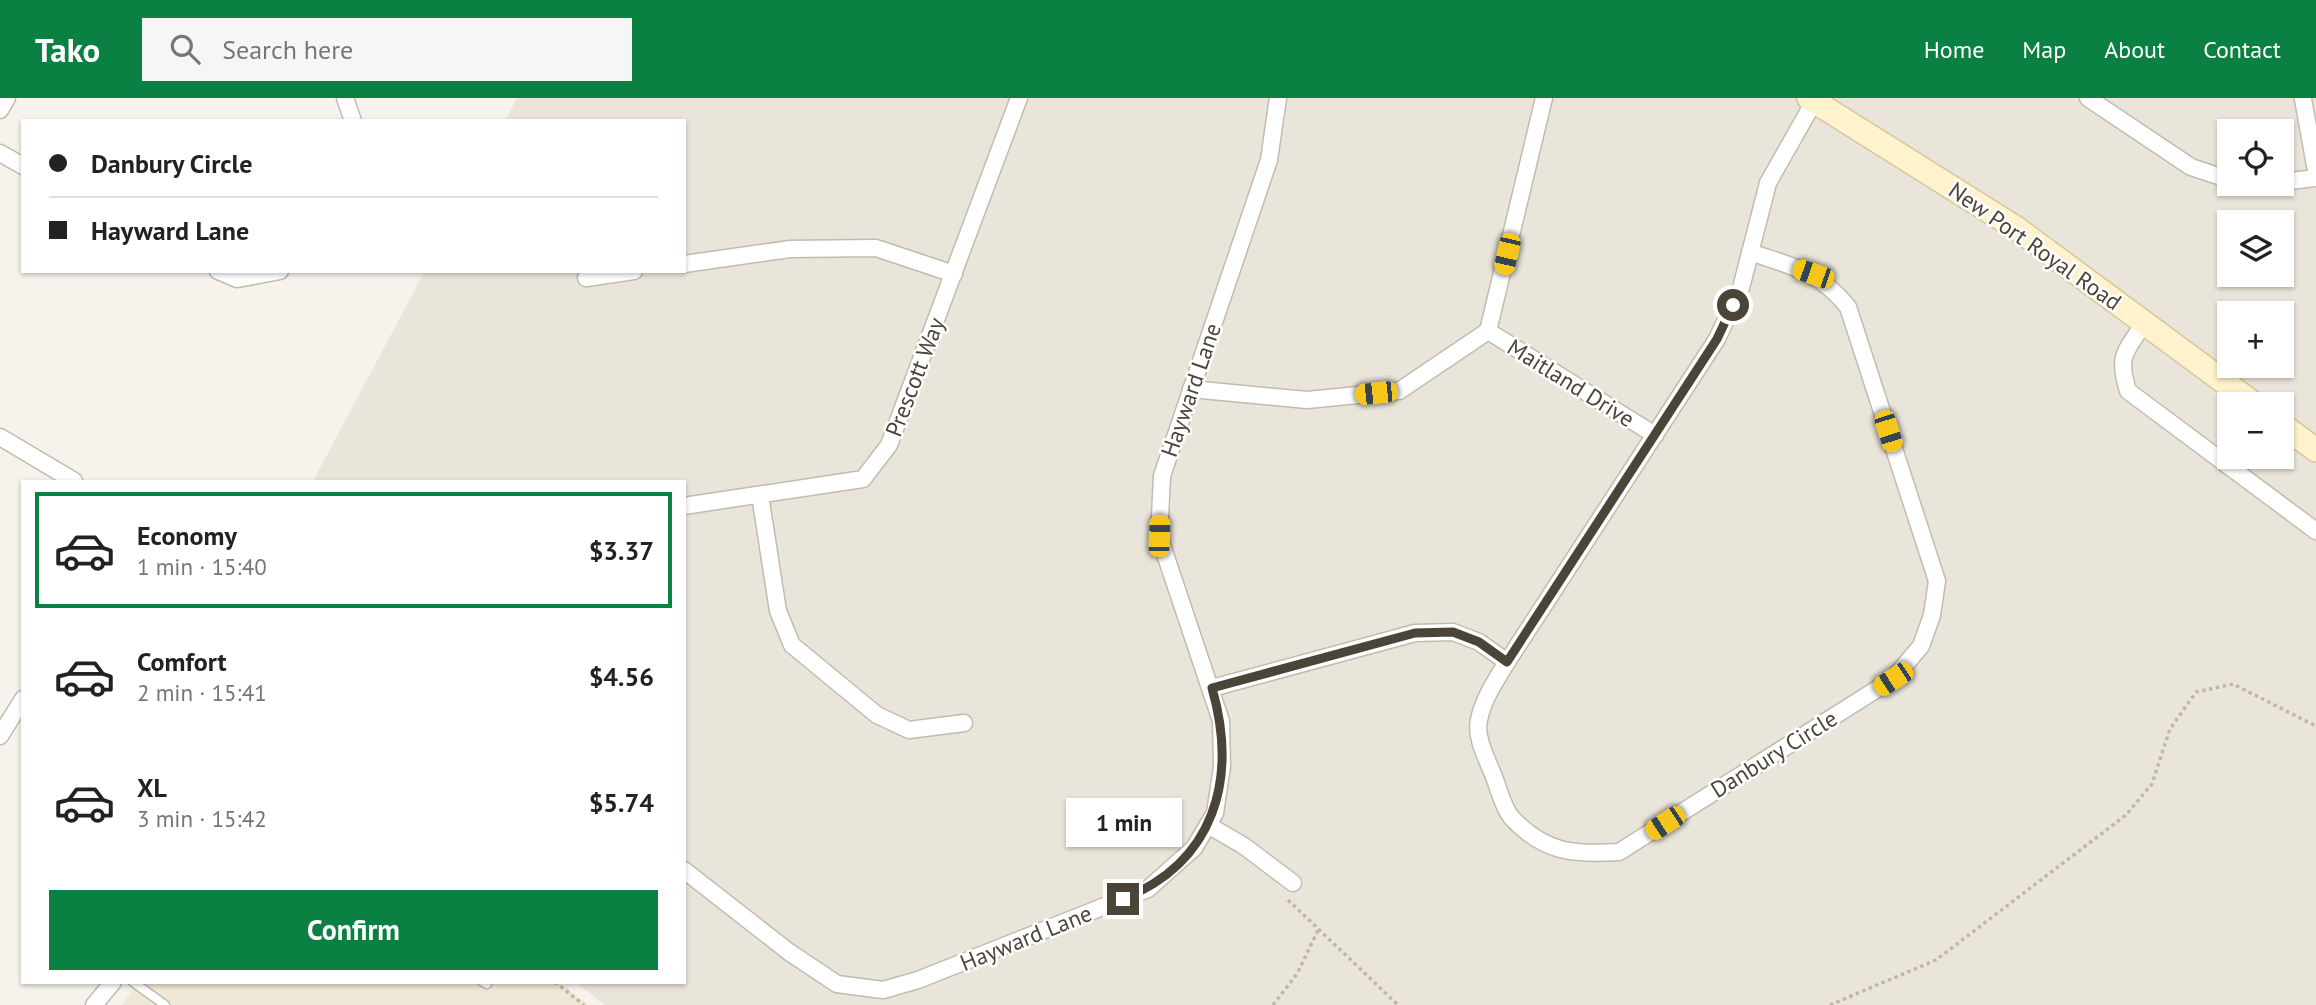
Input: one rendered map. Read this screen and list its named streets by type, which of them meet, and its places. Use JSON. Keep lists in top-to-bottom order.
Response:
{
  "streets": {
    "street": [
      "New Port Royal Road",
      "Prescott Way",
      "Maitland Drive",
      "Hayward Lane",
      "Danbury Circle"
    ]
  },
  "crossings": [
    ["New Port Royal Road", "Danbury Circle"],
    ["Maitland Drive", "Danbury Circle"]
  ],
  "page": {
    "header": "Tako",
    "search": "Search here",
    "nav": [
      "Home",
      "Map",
      "About",
      "Contact"
    ],
    "map_buttons": ["+", "−"],
    "banner": ["Danbury Circle", "Hayward Lane"],
    "list": [
      {
        "name": "Economy",
        "note": "1 min · 15:40",
        "value": "$3.37"
      },
      {
        "name": "Comfort",
        "note": "2 min · 15:41",
        "value": "$4.56"
      },
      {
        "name": "XL",
        "note": "3 min · 15:42",
        "value": "$5.74"
      }
    ],
    "bubble": "1 min",
    "buttons": "Confirm"
  }
}
